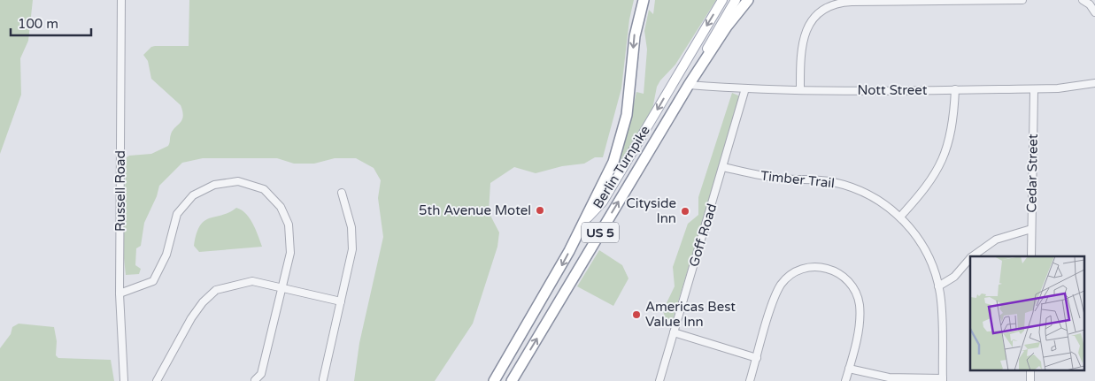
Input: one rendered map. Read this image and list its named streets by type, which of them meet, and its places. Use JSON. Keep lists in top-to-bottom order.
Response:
{
  "streets": {
    "highway": ["Berlin Turnpike", "US 5"],
    "street": [
      "Nott Street",
      "Cedar Street",
      "Timber Trail",
      "Russell Road",
      "Goff Road"
    ]
  },
  "crossings": [
    ["Nott Street", "Berlin Turnpike"],
    ["Nott Street", "Cedar Street"],
    ["Nott Street", "US 5"],
    ["Nott Street", "Goff Road"],
    ["Berlin Turnpike", "US 5"],
    ["Timber Trail", "Goff Road"]
  ],
  "places": ["5th Avenue Motel", "Cityside Inn", "Americas Best Value Inn"],
  "scale_bar": "100 m"
}
